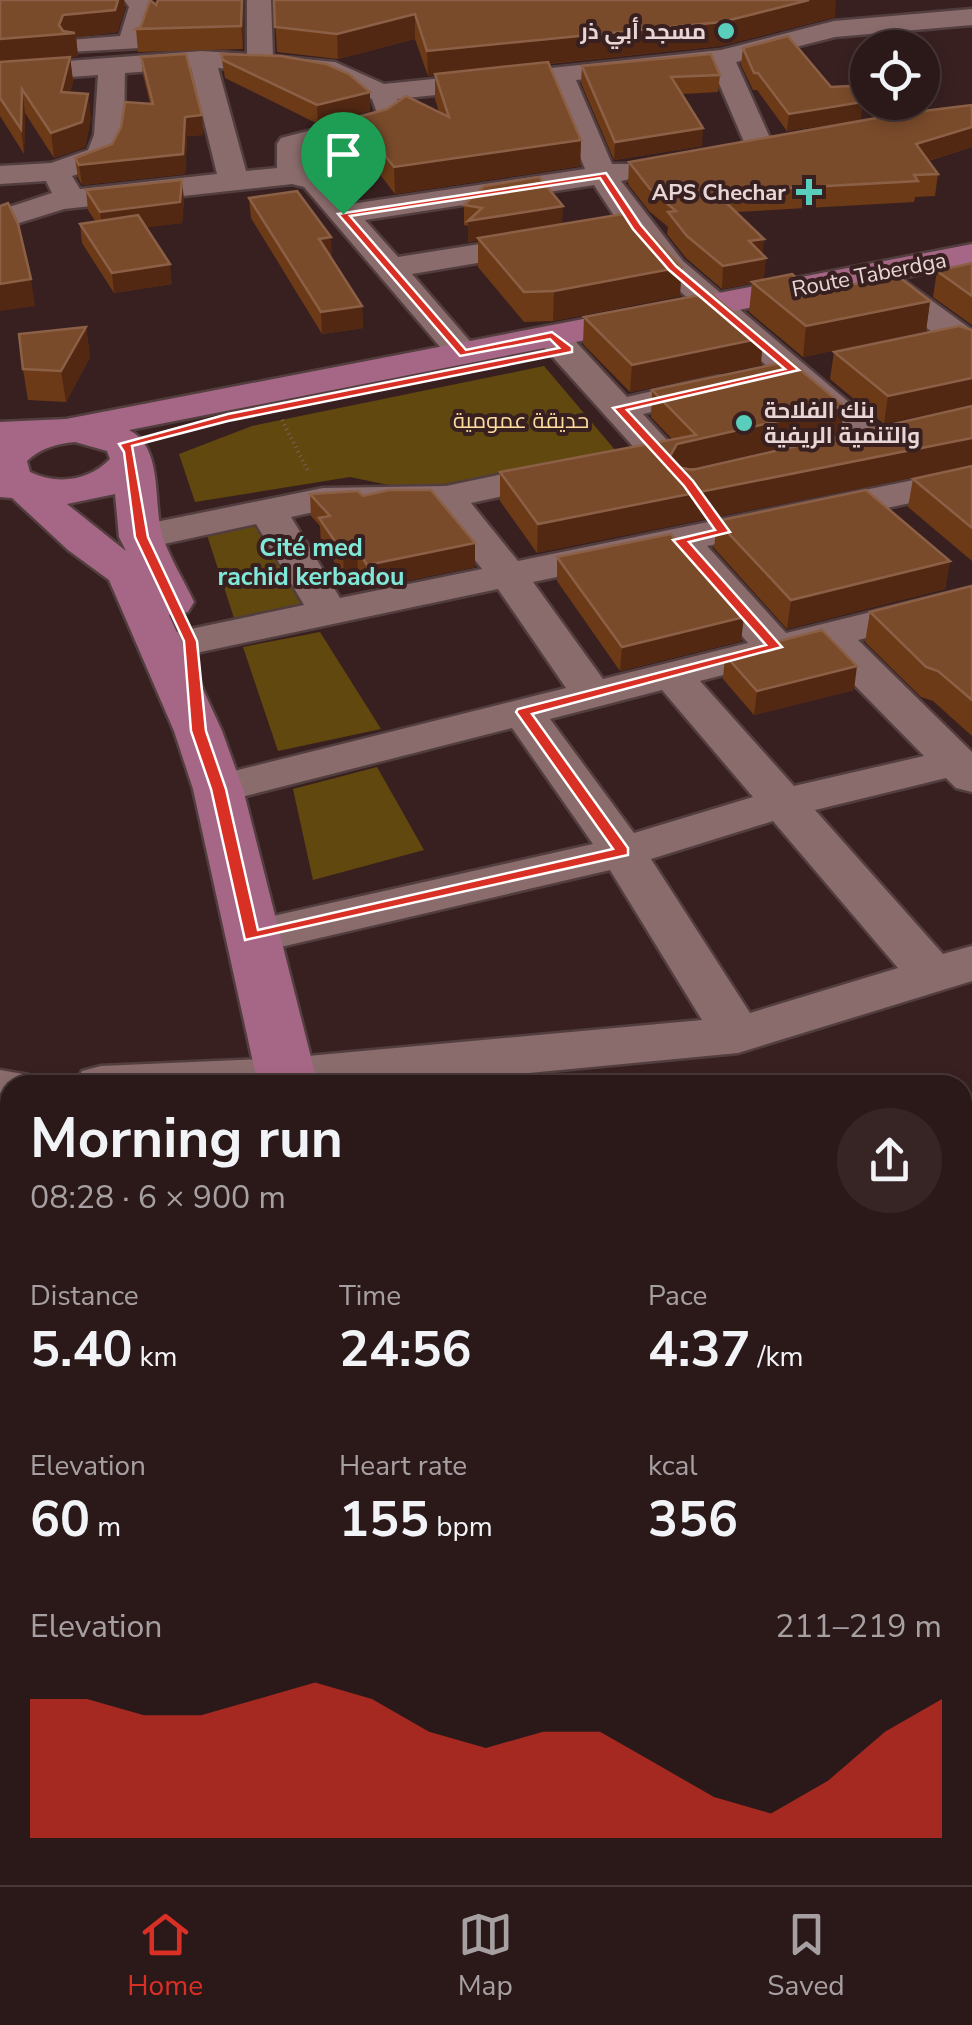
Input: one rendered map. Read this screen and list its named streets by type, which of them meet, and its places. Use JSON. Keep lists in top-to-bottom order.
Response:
{
  "streets": {
    "main road": ["Route Taberdga"]
  },
  "districts": ["Cité med rachid kerbadou"],
  "parks": ["حديقة عمومية"],
  "places": {
    "other": ["مسجد أبي ذر", "بنك الفلاحة والتنمية الريفية"],
    "health": ["APS Chechar"]
  },
  "page": {
    "heading": ["Morning run", "08:28 · 6 × 900 m"],
    "stats": [
      ["Distance", "5.40 km"],
      ["Time", "24:56"],
      ["Pace", "4:37 /km"],
      ["Elevation", "60 m"],
      ["Heart rate", "155 bpm"],
      ["kcal", "356"]
    ],
    "chart": ["Elevation", "211–219 m"],
    "tabs": ["Home", "Map", "Saved"]
  }
}
